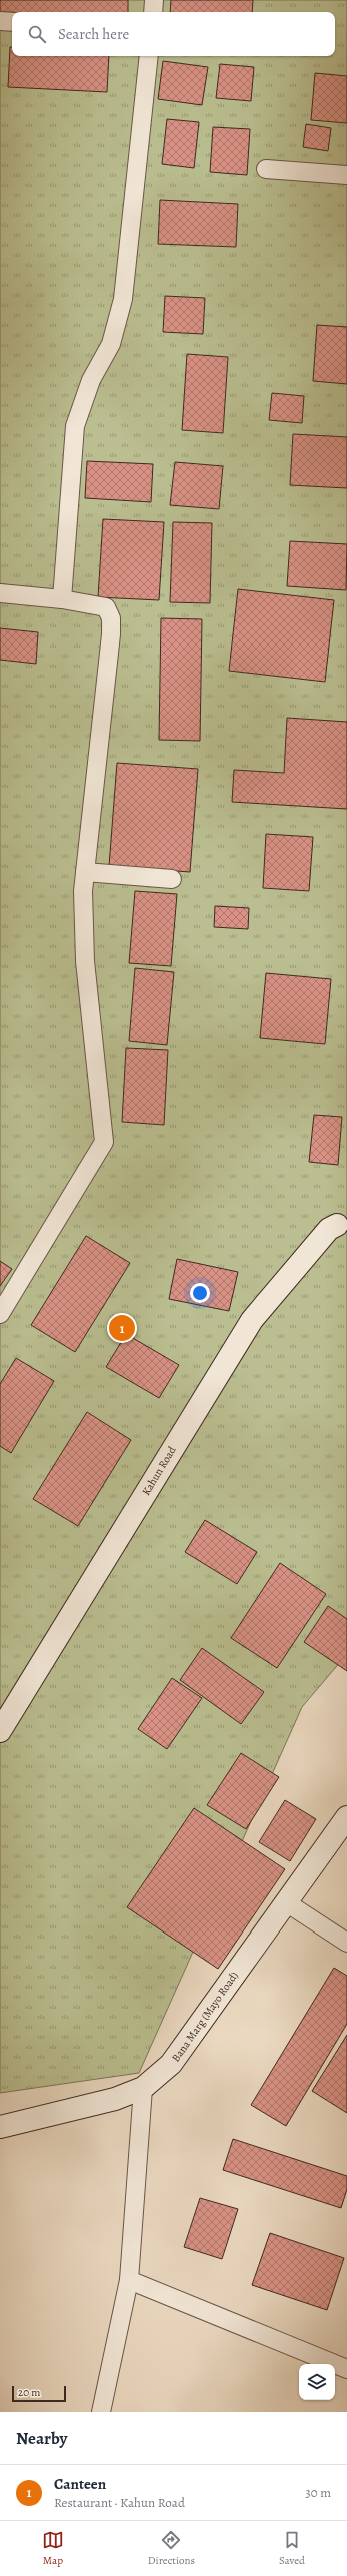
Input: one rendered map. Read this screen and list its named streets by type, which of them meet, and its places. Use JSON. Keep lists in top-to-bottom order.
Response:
{
  "streets": {
    "street": ["Kahun Road", "Bana Marg (Mayo Road)"]
  },
  "scale_bar": "20 m",
  "page": {
    "search": "Search here",
    "pins": "1",
    "scale": "20 m",
    "heading": "Nearby",
    "list": [
      {
        "mark": "1",
        "name": "Canteen",
        "note": "Restaurant · Kahun Road",
        "value": "30 m"
      }
    ],
    "nav": ["Map", "Directions", "Saved"]
  }
}
